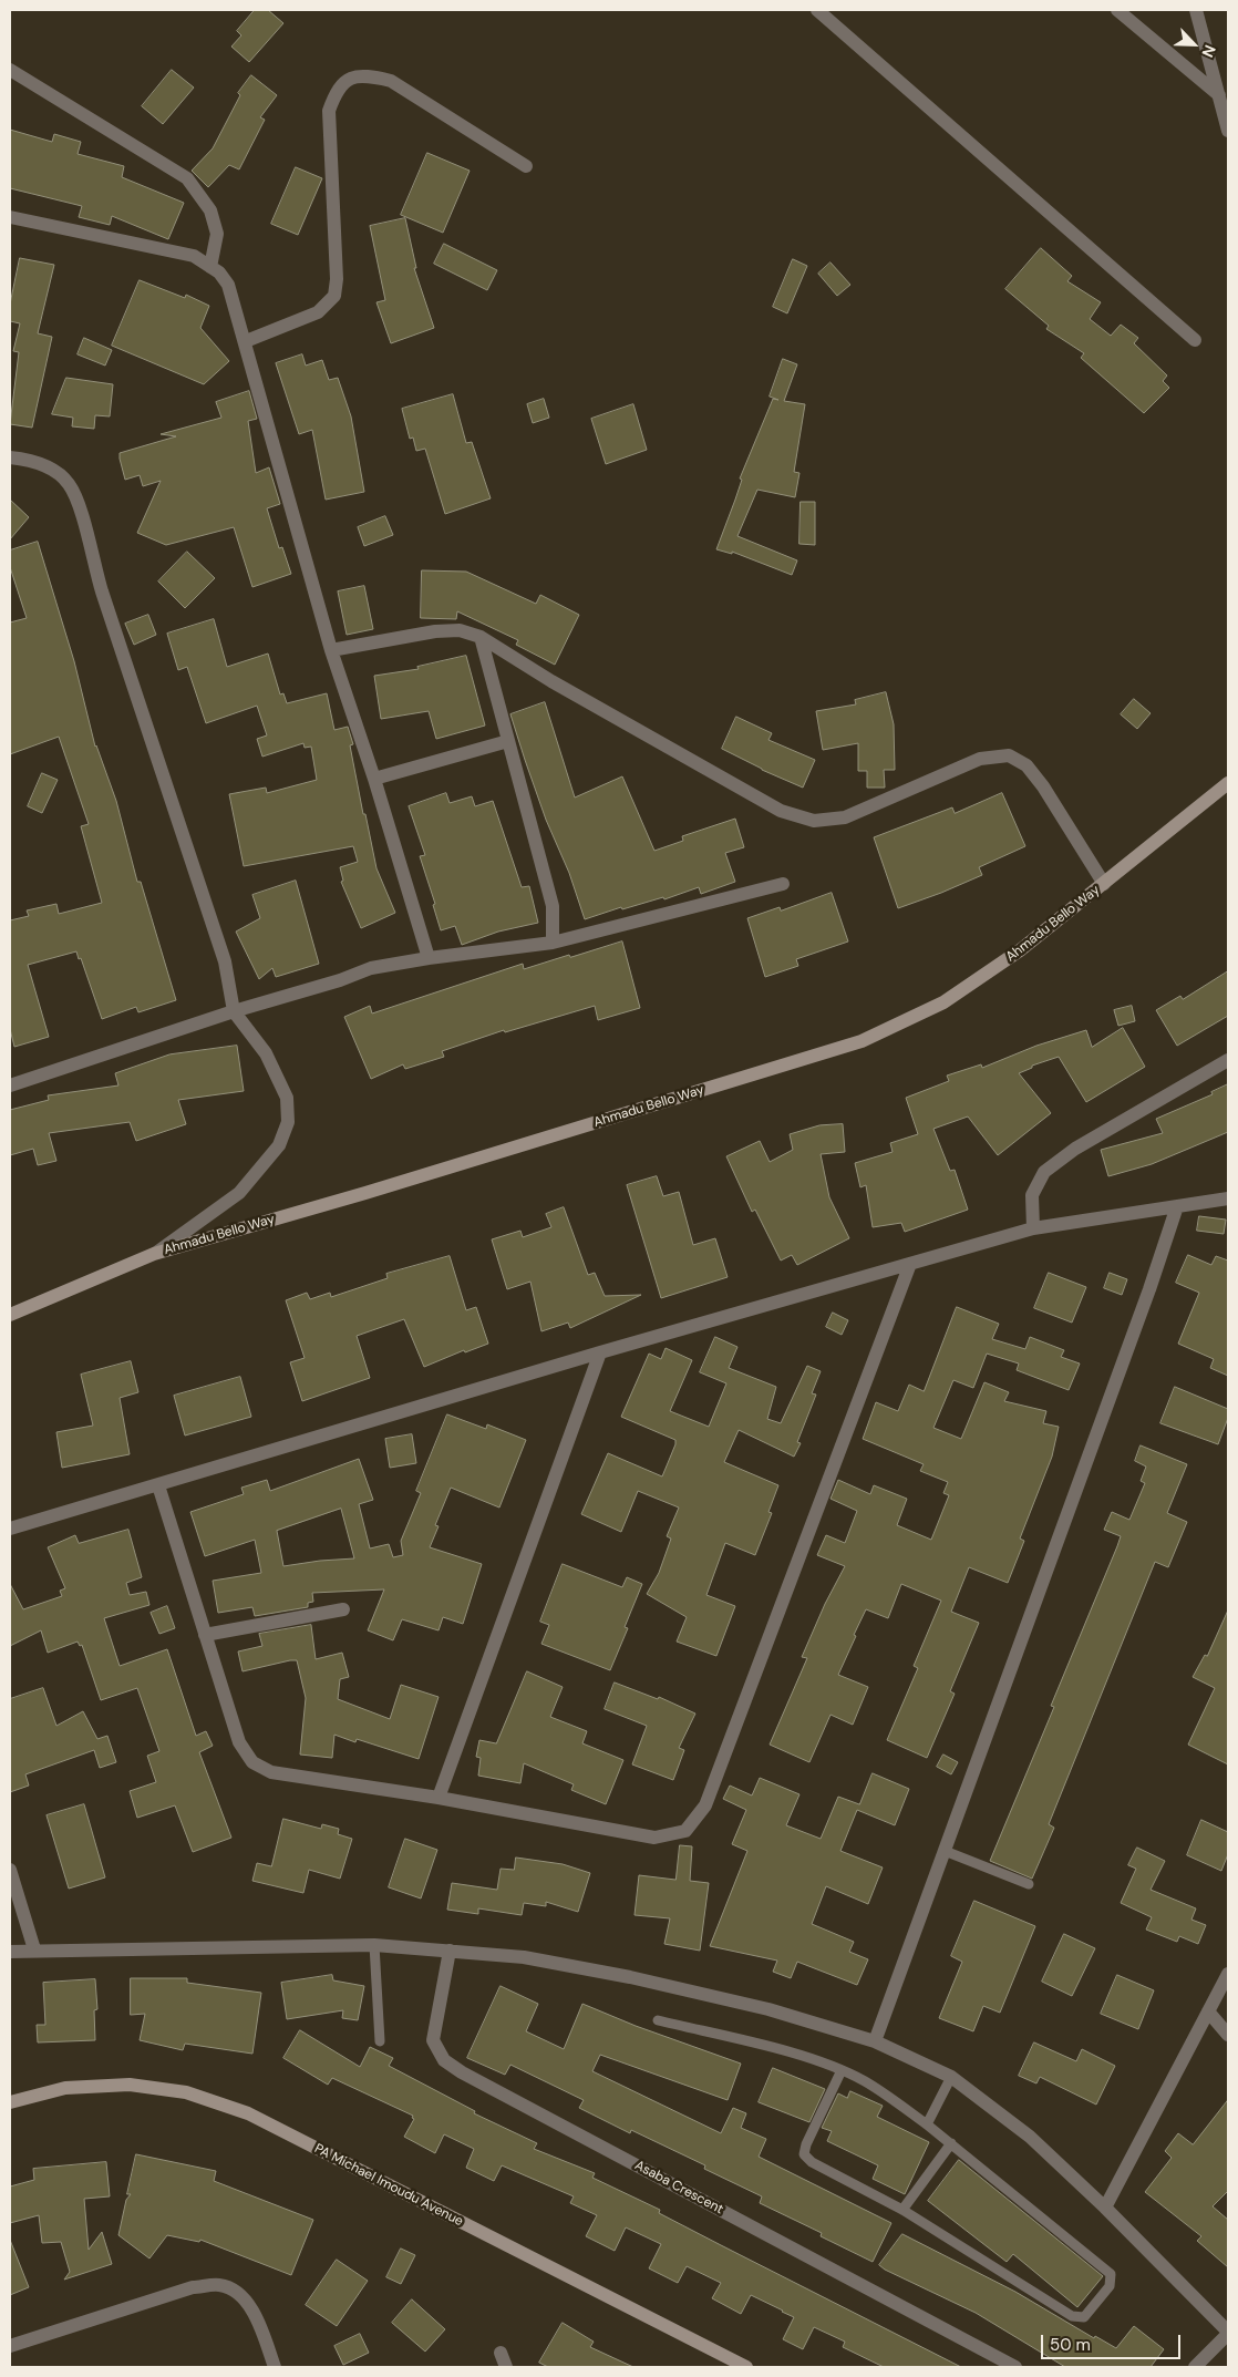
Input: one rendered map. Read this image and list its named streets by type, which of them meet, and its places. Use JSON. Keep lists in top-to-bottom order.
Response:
{
  "streets": {
    "street": ["Ahmadu Bello Way", "PA Michael Imoudu Avenue", "Asaba Crescent"]
  },
  "scale_bar": "50 m",
  "north": "bottom right"
}
